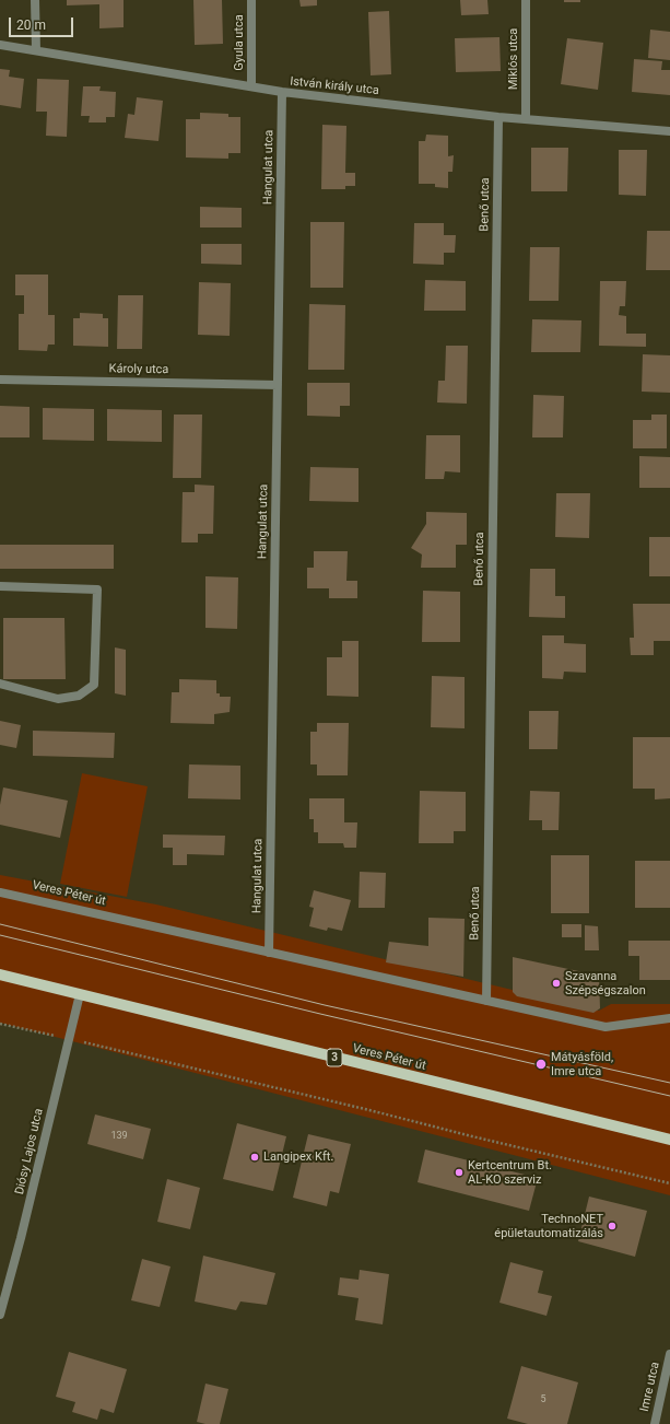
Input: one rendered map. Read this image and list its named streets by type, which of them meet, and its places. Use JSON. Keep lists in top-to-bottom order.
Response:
{
  "streets": {
    "main road": ["Veres Péter út", "3"],
    "street": [
      "Gyula utca",
      "Miklós utca",
      "István király utca",
      "Hangulat utca",
      "Benő utca",
      "Károly utca",
      "Diósy Lajos utca",
      "Imre utca"
    ]
  },
  "crossings": [
    ["Gyula utca", "István király utca"],
    ["Miklós utca", "István király utca"],
    ["István király utca", "Hangulat utca"],
    ["István király utca", "Benő utca"],
    ["Hangulat utca", "Károly utca"],
    ["Hangulat utca", "Veres Péter út"],
    ["Benő utca", "Veres Péter út"],
    ["Veres Péter út", "Diósy Lajos utca"]
  ],
  "places": [
    "Szavanna Szépségszalon",
    "Mátyásföld, Imre utca",
    "Langipex Kft.",
    "Kertcentrum Bt. AL-KO szerviz",
    "TechnoNET épületautomatizálás"
  ],
  "house_numbers": ["139", "5"],
  "scale_bar": "20 m"
}
